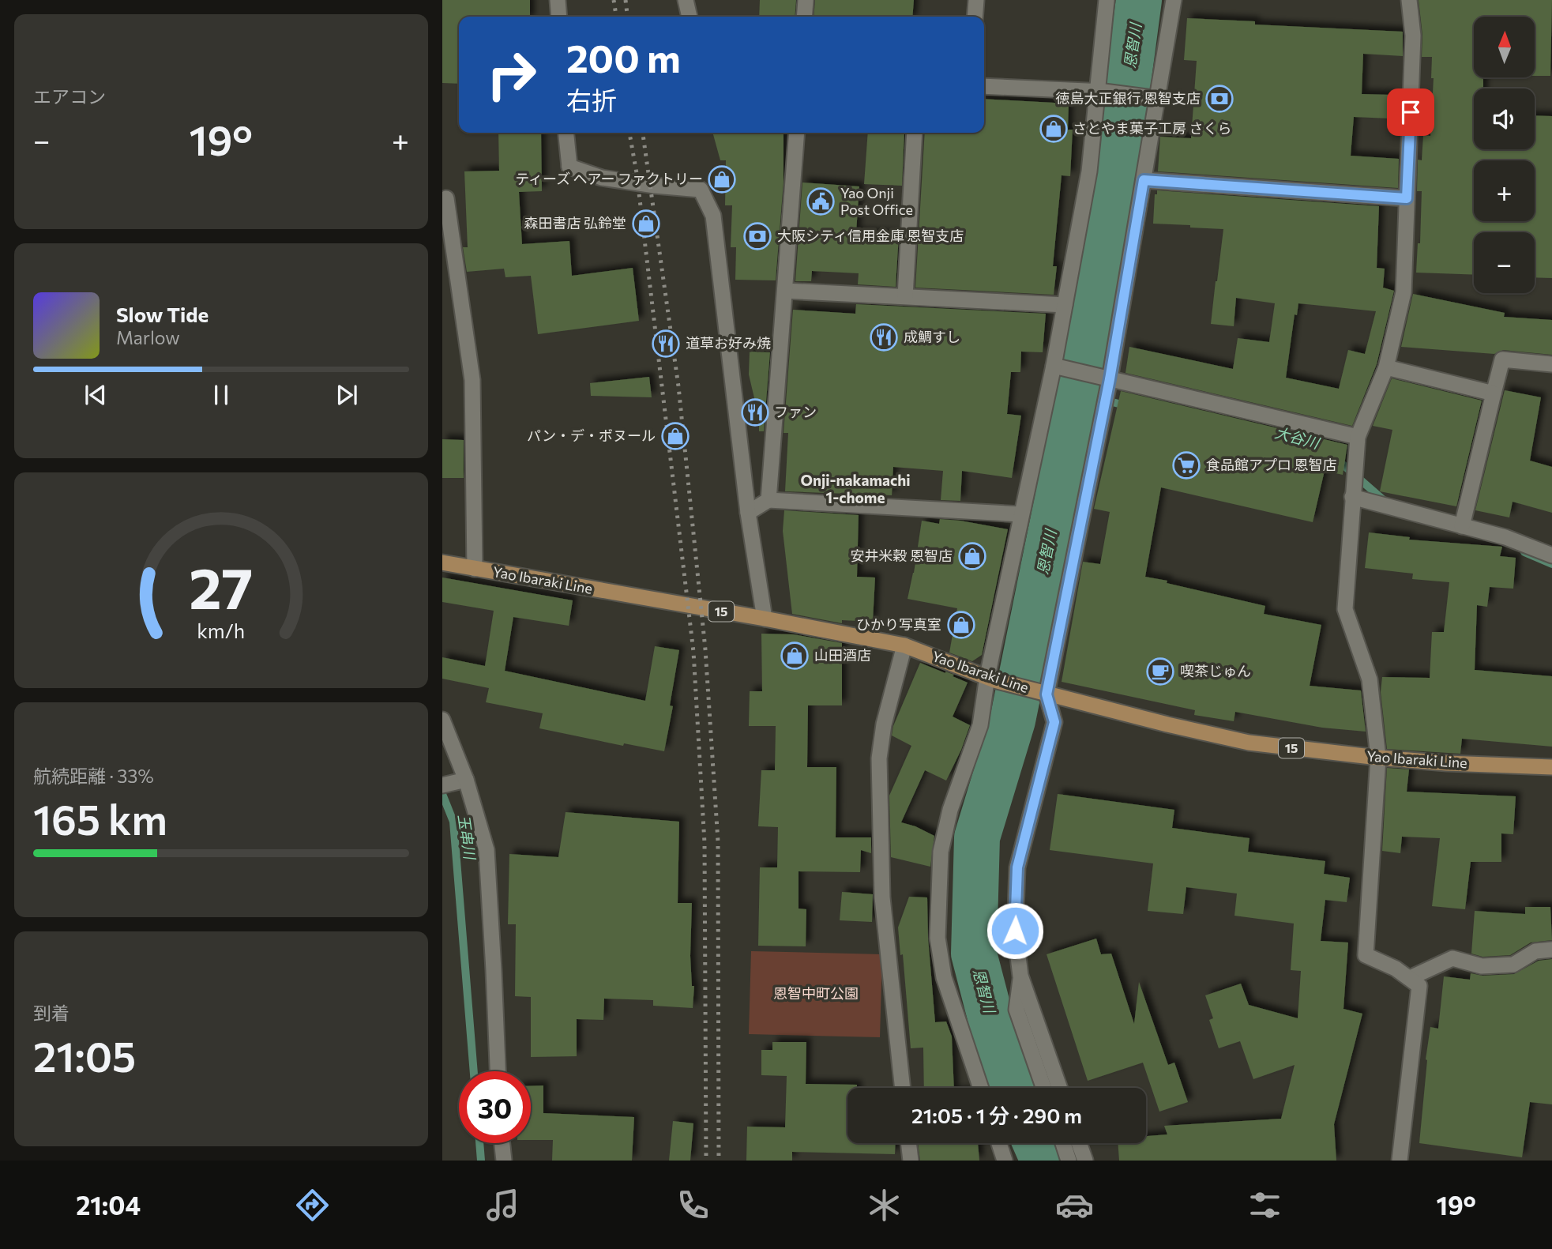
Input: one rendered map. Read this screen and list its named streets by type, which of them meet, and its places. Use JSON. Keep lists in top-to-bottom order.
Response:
{
  "streets": {
    "main road": ["Yao Ibaraki Line", "15"]
  },
  "districts": ["Onji-nakamachi 1-chome"],
  "water": ["恩智川", "大谷川", "玉串川"],
  "parks": ["恩智中町公園"],
  "places": {
    "bank": ["徳島大正銀行 恩智支店", "大阪シティ信用金庫 恩智支店"],
    "shop": [
      "さとやま菓子工房 さくら",
      "ティーズ ヘアー ファクトリー",
      "森田書店 弘鈴堂",
      "パン・デ・ボヌール",
      "安井米穀 恩智店",
      "ひかり写真室",
      "山田酒店"
    ],
    "public building": ["Yao Onji Post Office"],
    "restaurant": ["成鯛すし", "道草お好み焼", "ファン"],
    "supermarket": ["食品館アプロ 恩智店"],
    "cafe": ["喫茶じゅん"]
  },
  "north": "top",
  "page": {
    "tile": [
      "エアコン",
      ["航続距離 · 33%", "165 km"],
      ["到着", "21:05"]
    ],
    "map_buttons": ["+", "−"],
    "turn": ["200 m", "右折"],
    "heat": ["−", "19°", "+"],
    "song": ["Slow Tide", "Marlow"],
    "limit": "30",
    "trip": "21:05 · 1 分 · 290 m",
    "tabs": ["21:04", "19°"],
    "gauge": ["27", "km/h"]
  }
}
